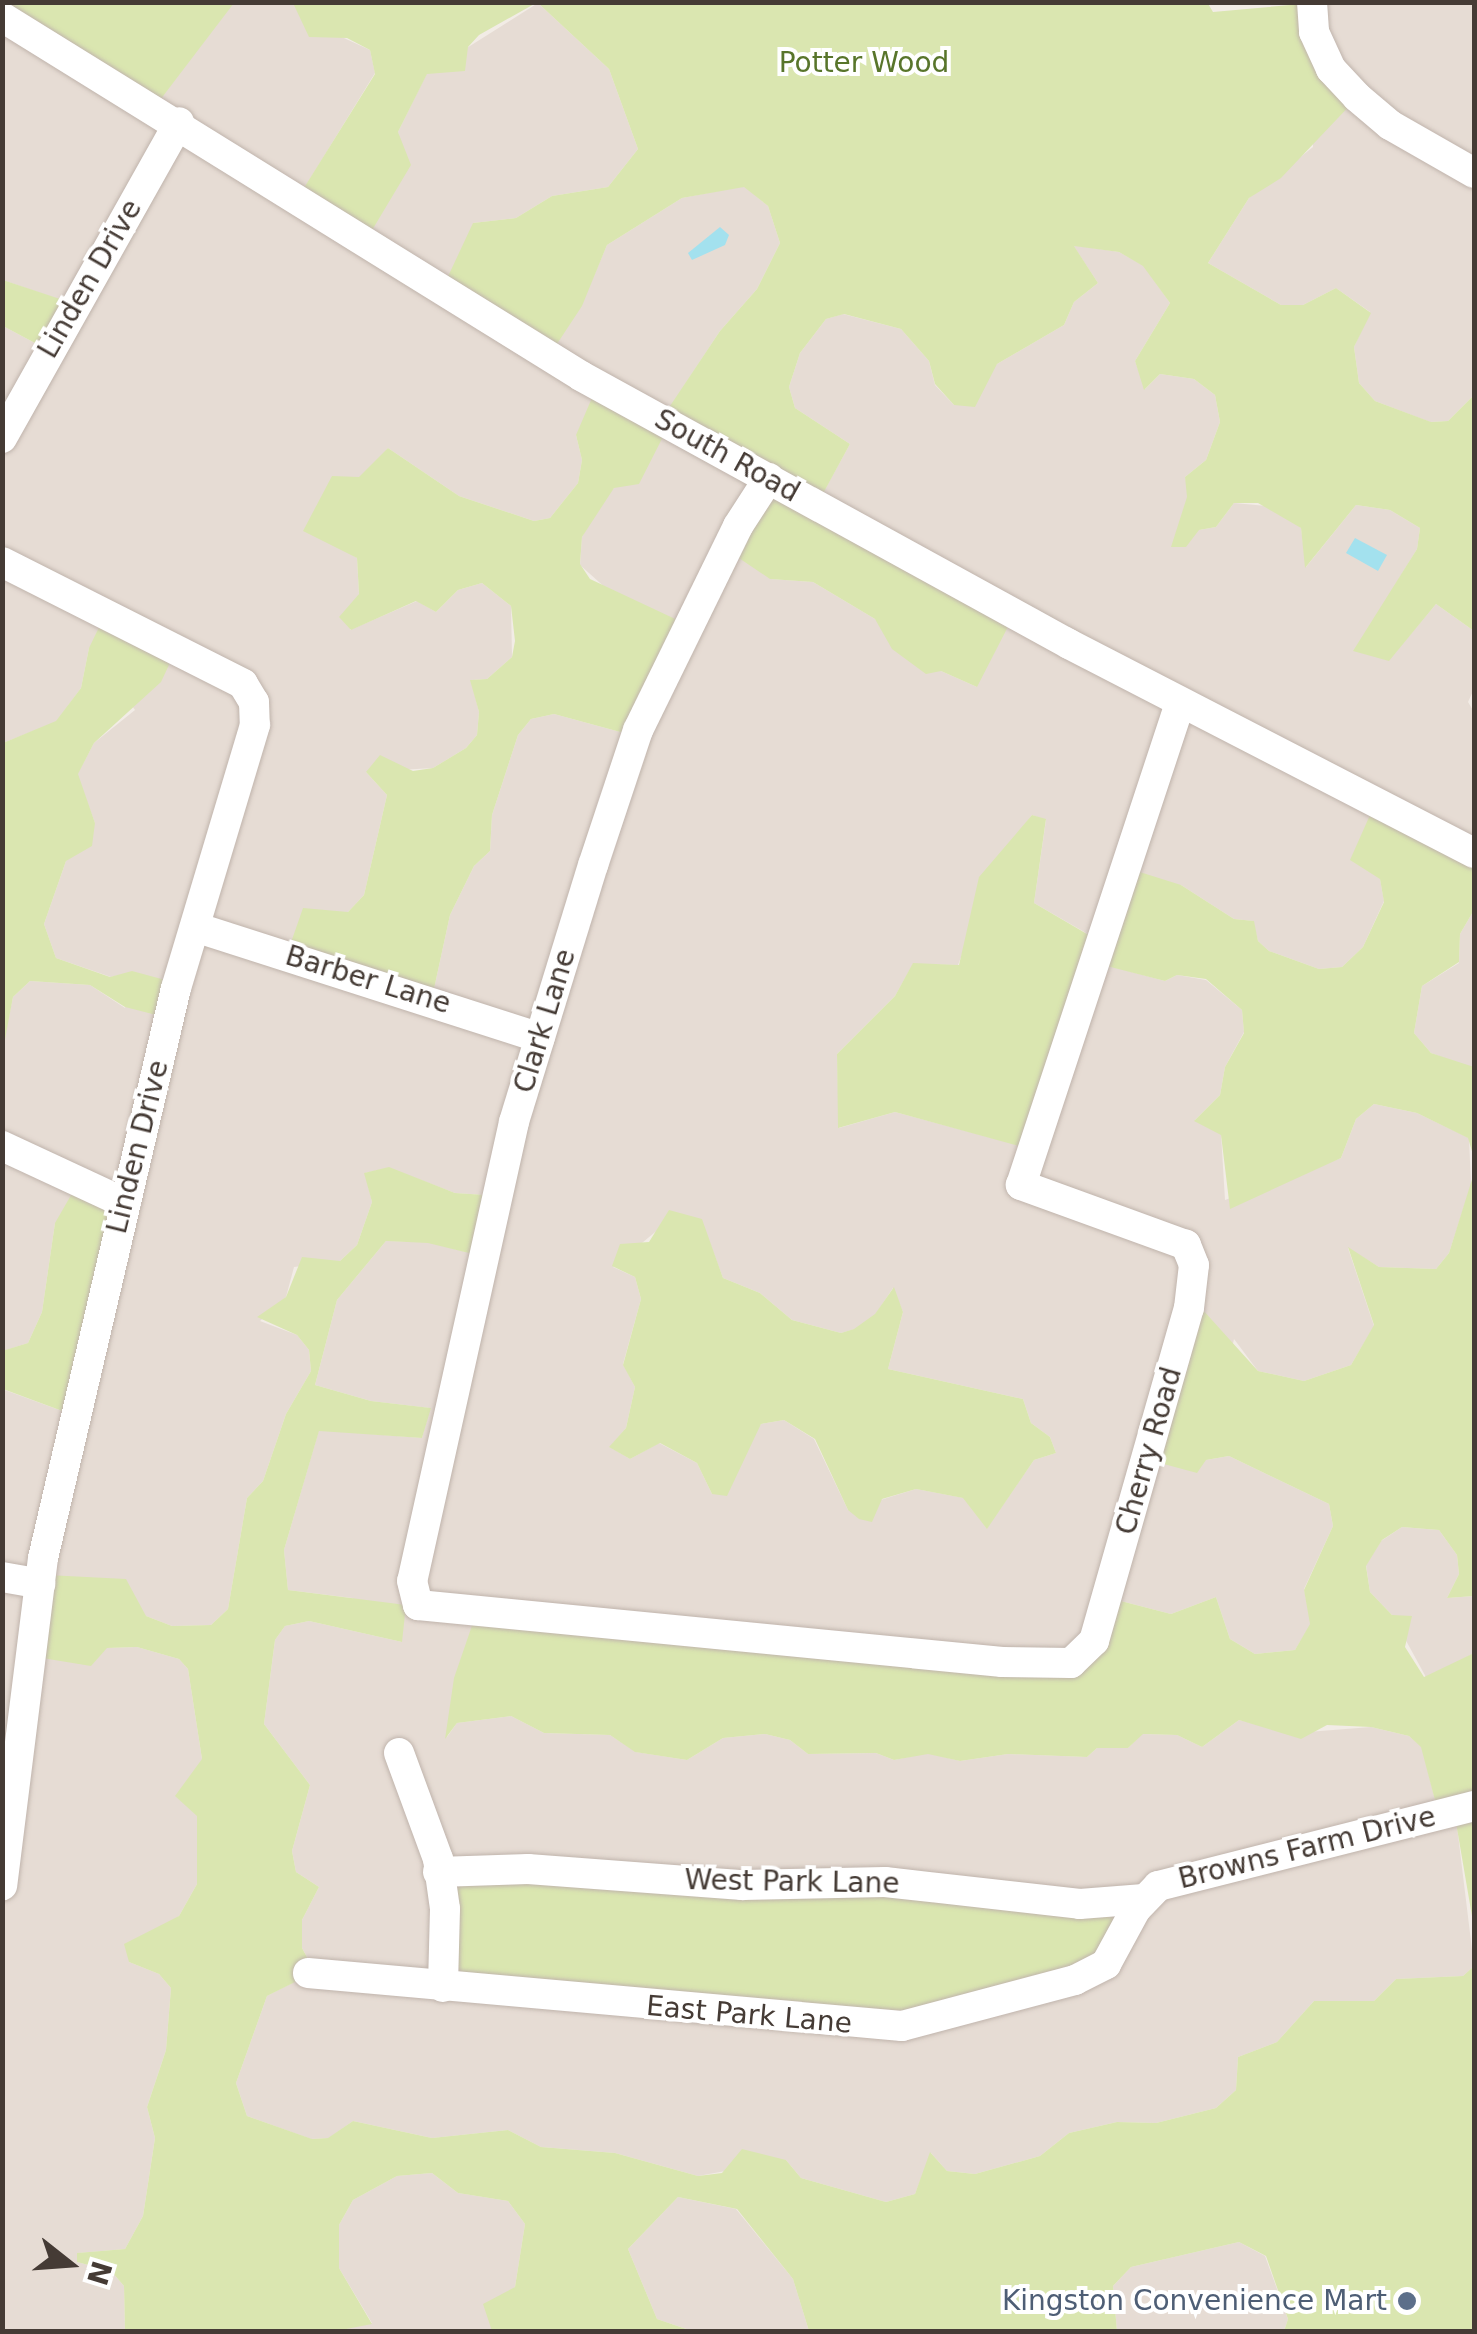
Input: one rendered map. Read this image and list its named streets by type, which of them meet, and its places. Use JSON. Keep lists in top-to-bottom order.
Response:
{
  "streets": {
    "street": [
      "Linden Drive",
      "South Road",
      "Barber Lane",
      "Clark Lane",
      "Cherry Road",
      "Browns Farm Drive",
      "West Park Lane",
      "East Park Lane"
    ]
  },
  "crossings": [
    ["Linden Drive", "South Road"],
    ["Linden Drive", "Barber Lane"],
    ["South Road", "Clark Lane"],
    ["South Road", "Cherry Road"],
    ["Barber Lane", "Clark Lane"],
    ["Clark Lane", "Cherry Road"],
    ["Browns Farm Drive", "West Park Lane"],
    ["Browns Farm Drive", "East Park Lane"],
    ["West Park Lane", "East Park Lane"]
  ],
  "parks": ["Potter Wood"],
  "places": ["Kingston Convenience Mart"],
  "north": "right"
}
